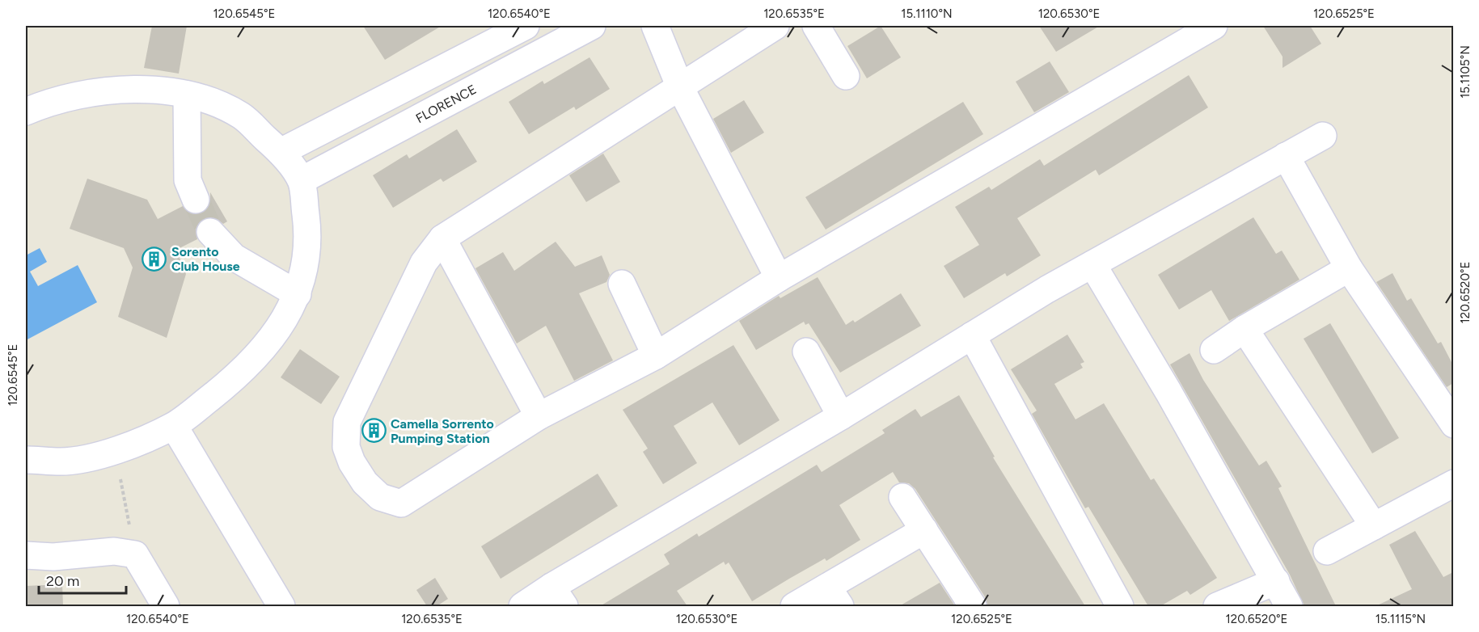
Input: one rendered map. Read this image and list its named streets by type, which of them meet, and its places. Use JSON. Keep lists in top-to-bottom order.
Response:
{
  "streets": {
    "street": ["FLORENCE"]
  },
  "places": {
    "building": ["Sorento Club House", "Camella Sorrento Pumping Station"]
  },
  "scale_bar": "20 m",
  "coordinates": [
    "120.6545°E",
    "120.6540°E",
    "120.6535°E",
    "15.1110°N",
    "120.6530°E",
    "120.6525°E",
    "15.1105°N",
    "120.6520°E",
    "15.1115°N"
  ]
}
